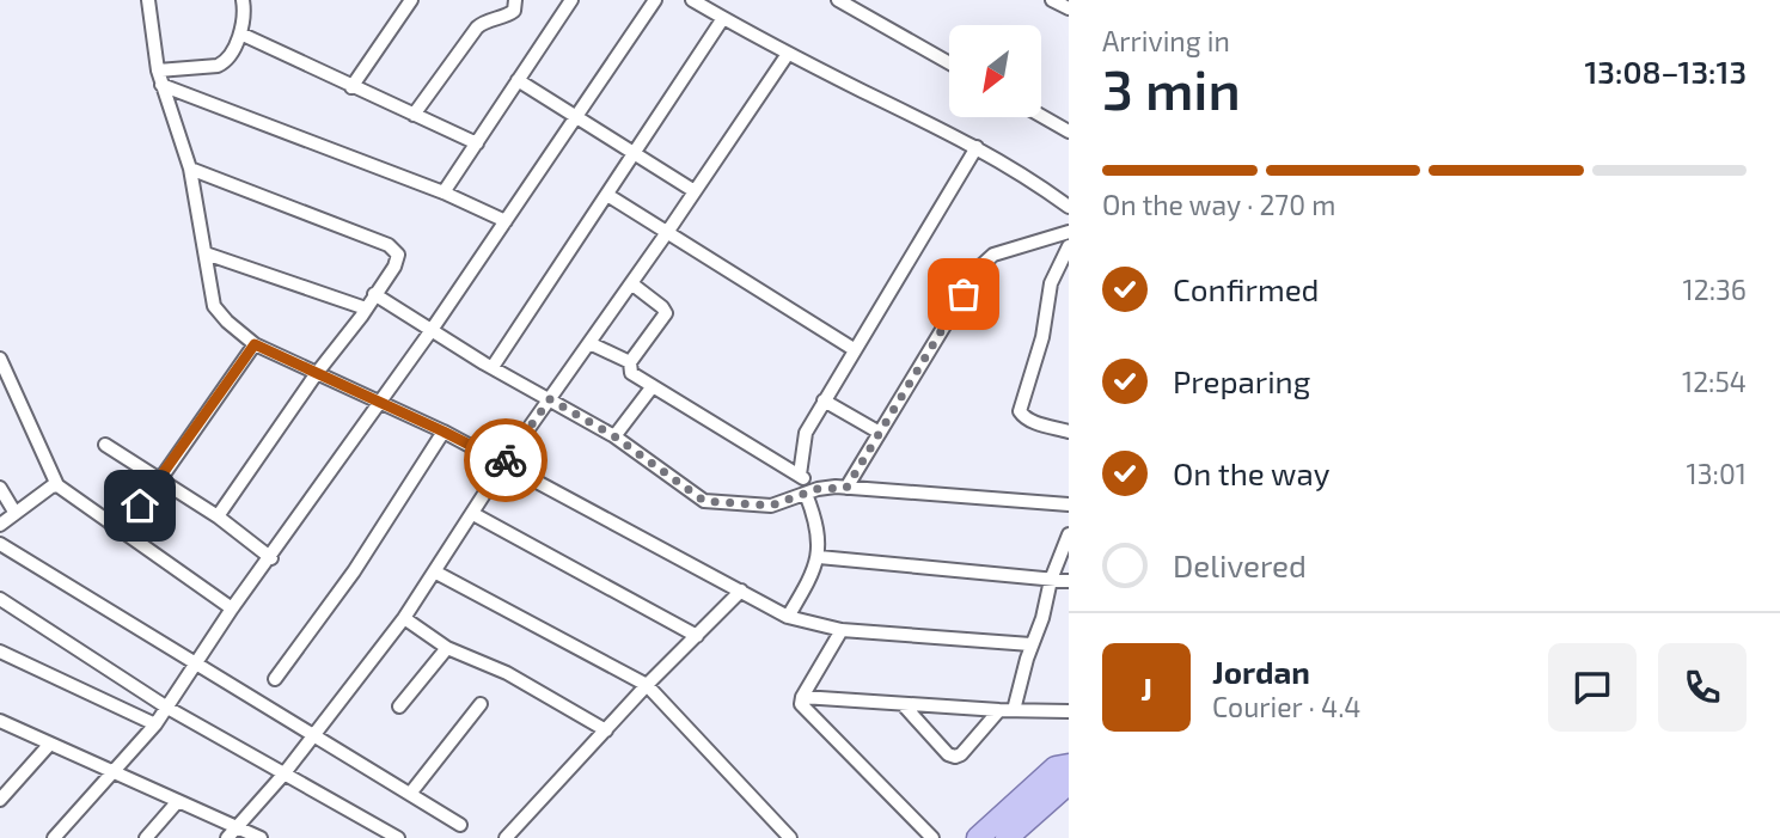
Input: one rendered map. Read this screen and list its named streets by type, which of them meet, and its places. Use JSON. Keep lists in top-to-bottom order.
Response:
{
  "north": "bottom left",
  "page": {
    "heading": ["3 min", "Arriving in", "13:08–13:13"],
    "panel": ["Jordan", "Courier · 4.4"],
    "bar": "On the way · 270 m",
    "list": [
      ["Confirmed", "12:36"],
      ["Preparing", "12:54"],
      ["On the way", "13:01"],
      "Delivered"
    ],
    "round": "J"
  }
}
